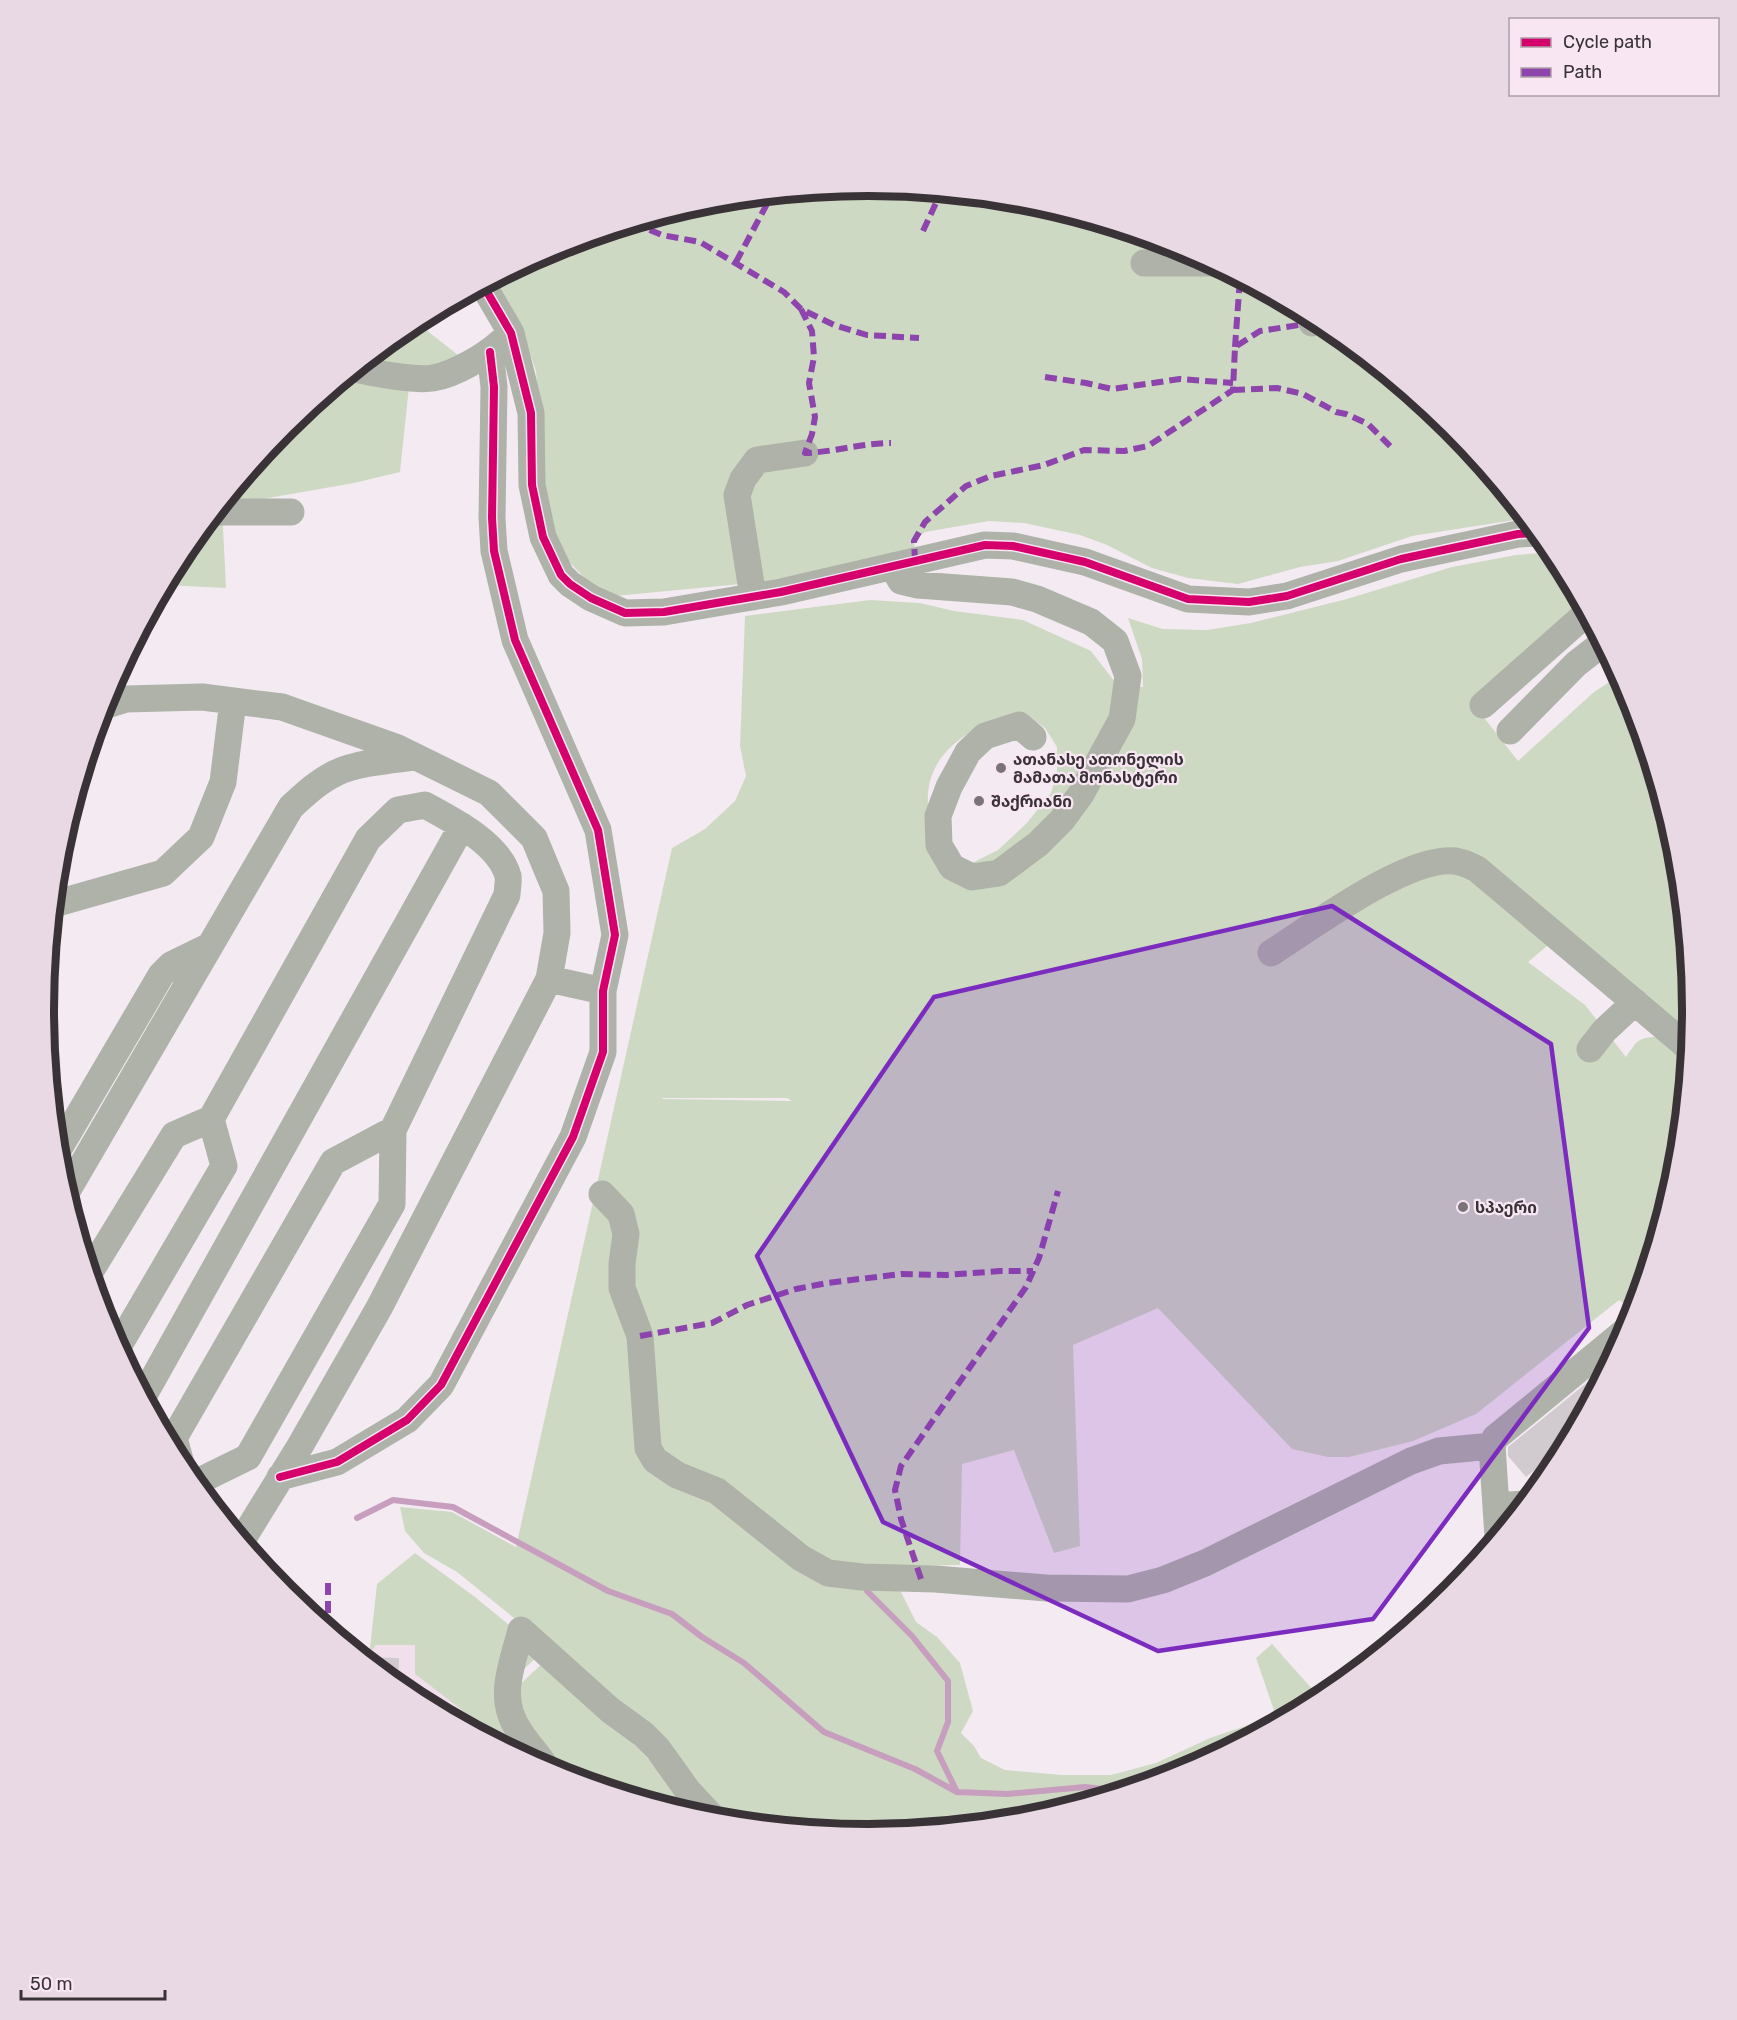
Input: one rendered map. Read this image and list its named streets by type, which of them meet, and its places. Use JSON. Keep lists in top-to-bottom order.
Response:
{
  "places": ["ათანასე ათონელის მამათა მონასტერი", "შაქრიანი", "სპაერი"],
  "legend": ["Cycle path", "Path"],
  "scale_bar": "50 m"
}
